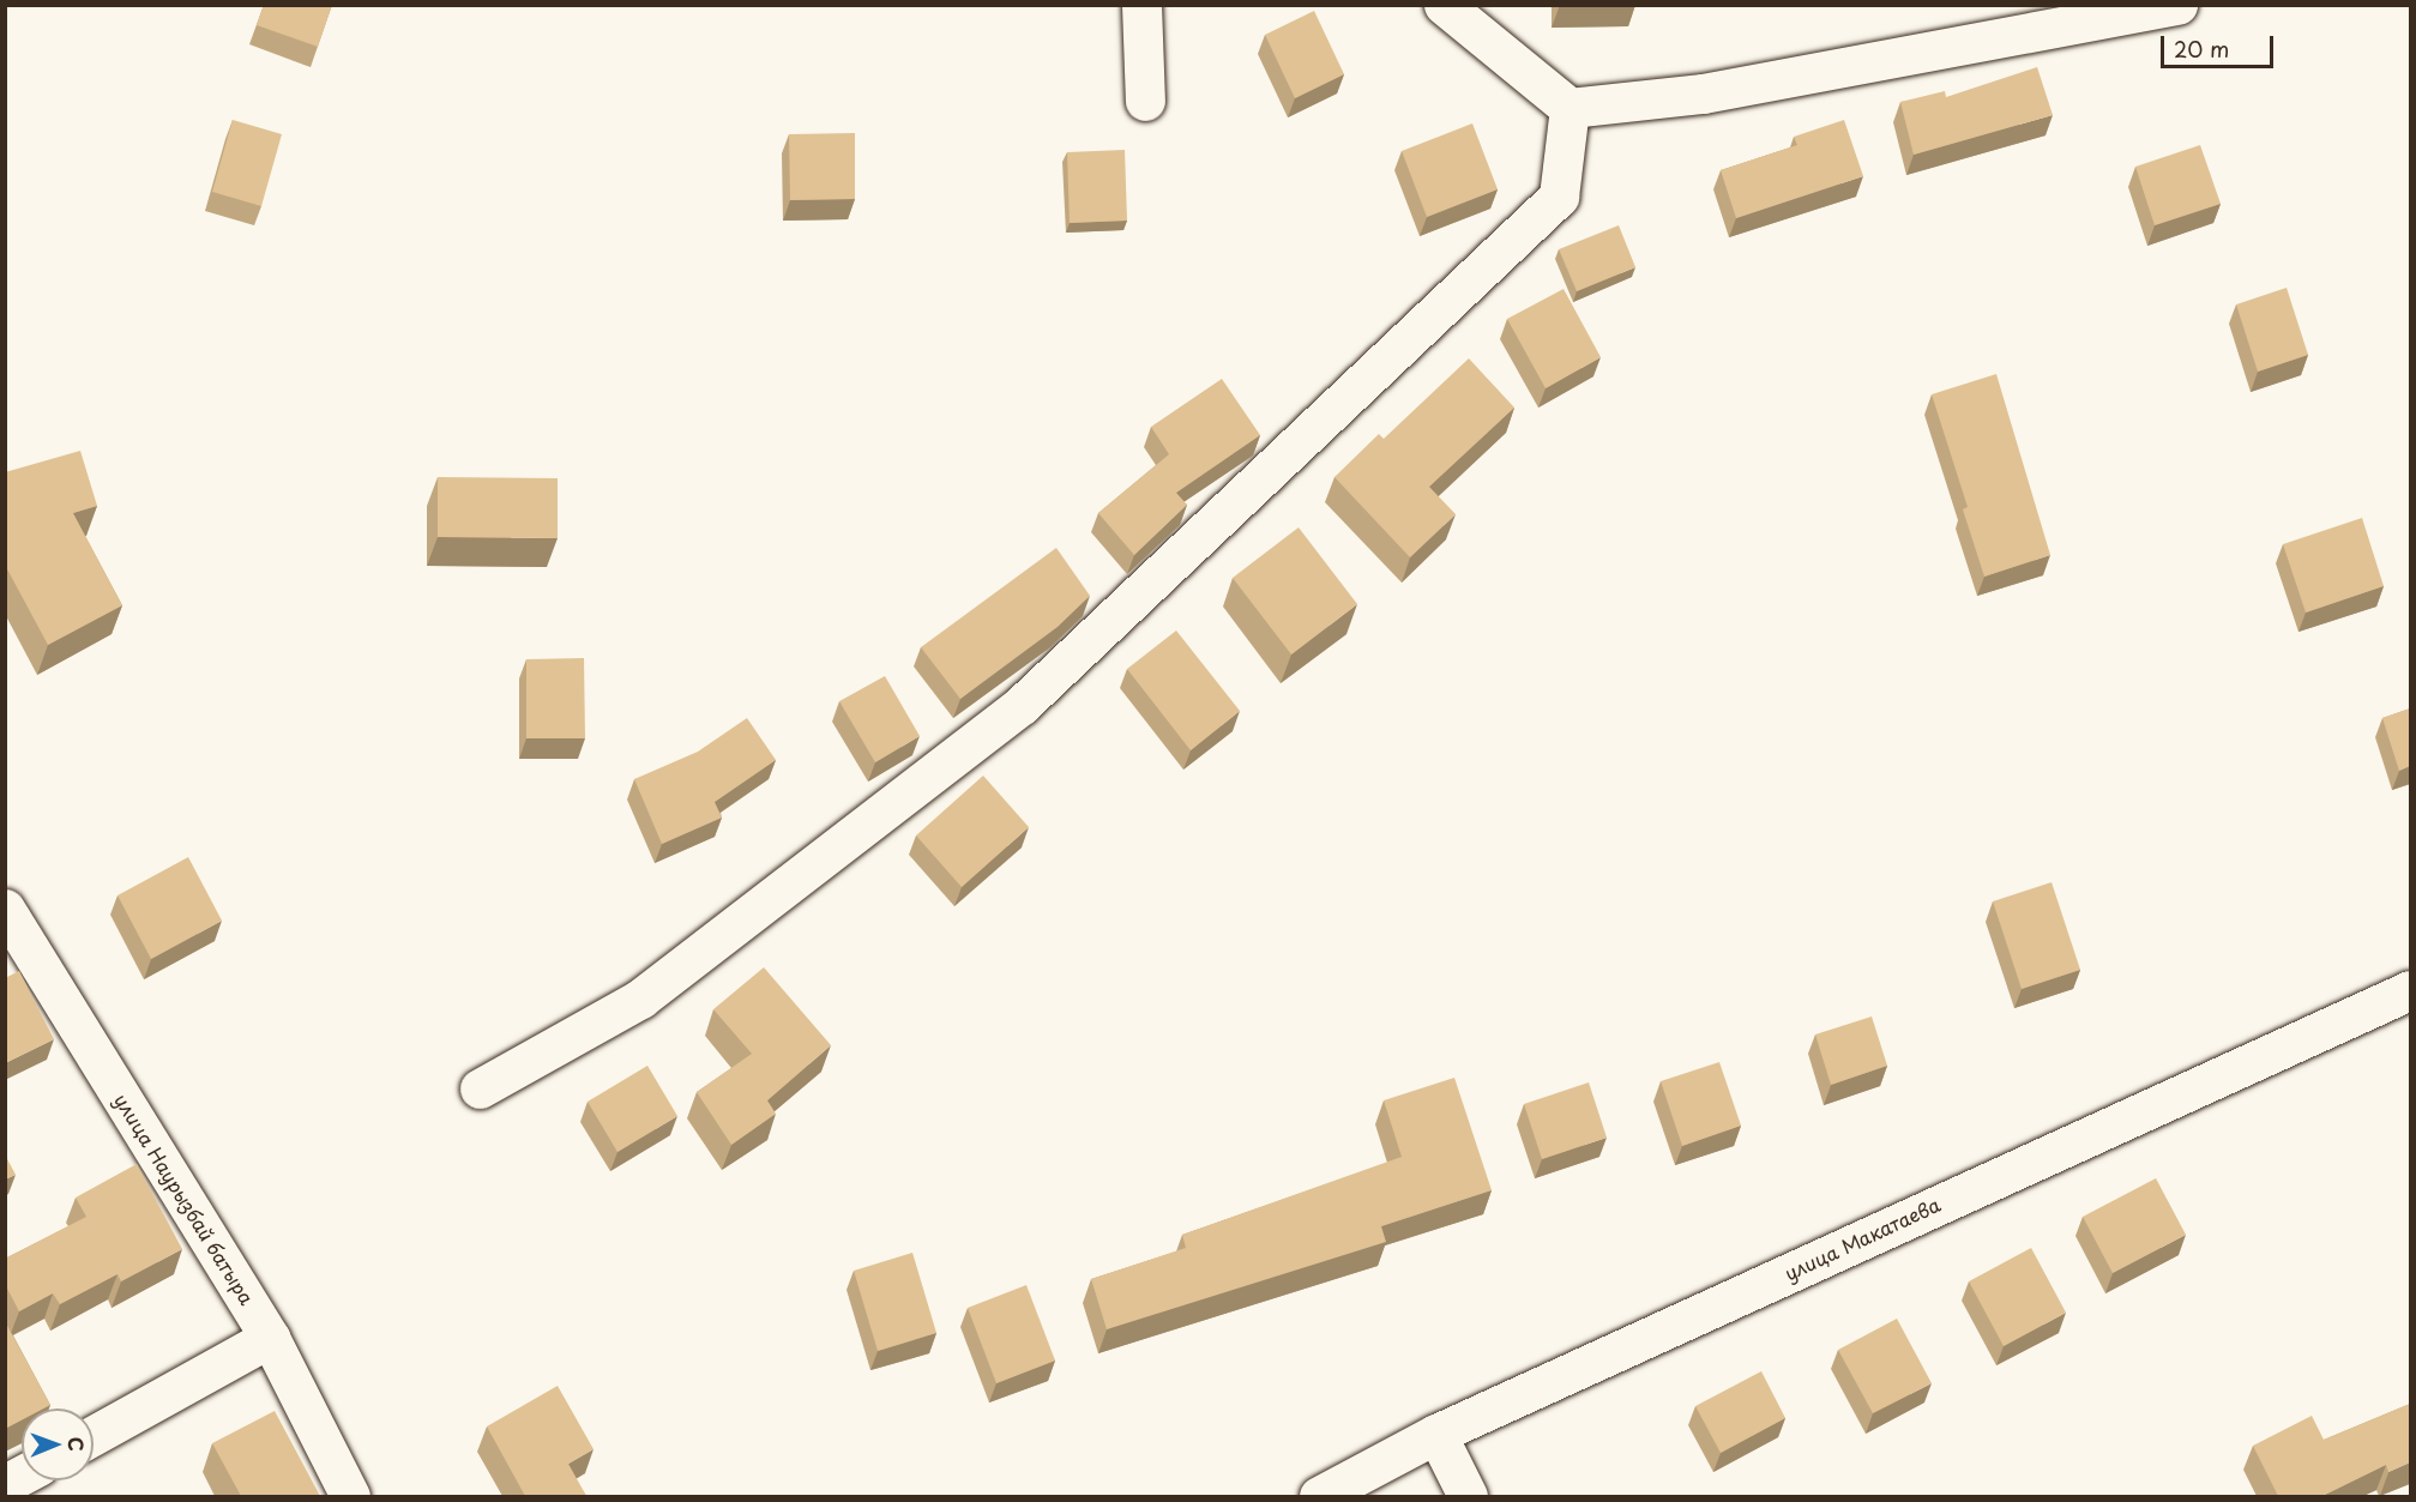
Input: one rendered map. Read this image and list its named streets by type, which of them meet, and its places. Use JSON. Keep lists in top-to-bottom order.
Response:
{
  "streets": {
    "street": ["улица Наурызбай батыра", "улица Макатаева"]
  },
  "scale_bar": "20 m",
  "north": "right"
}
